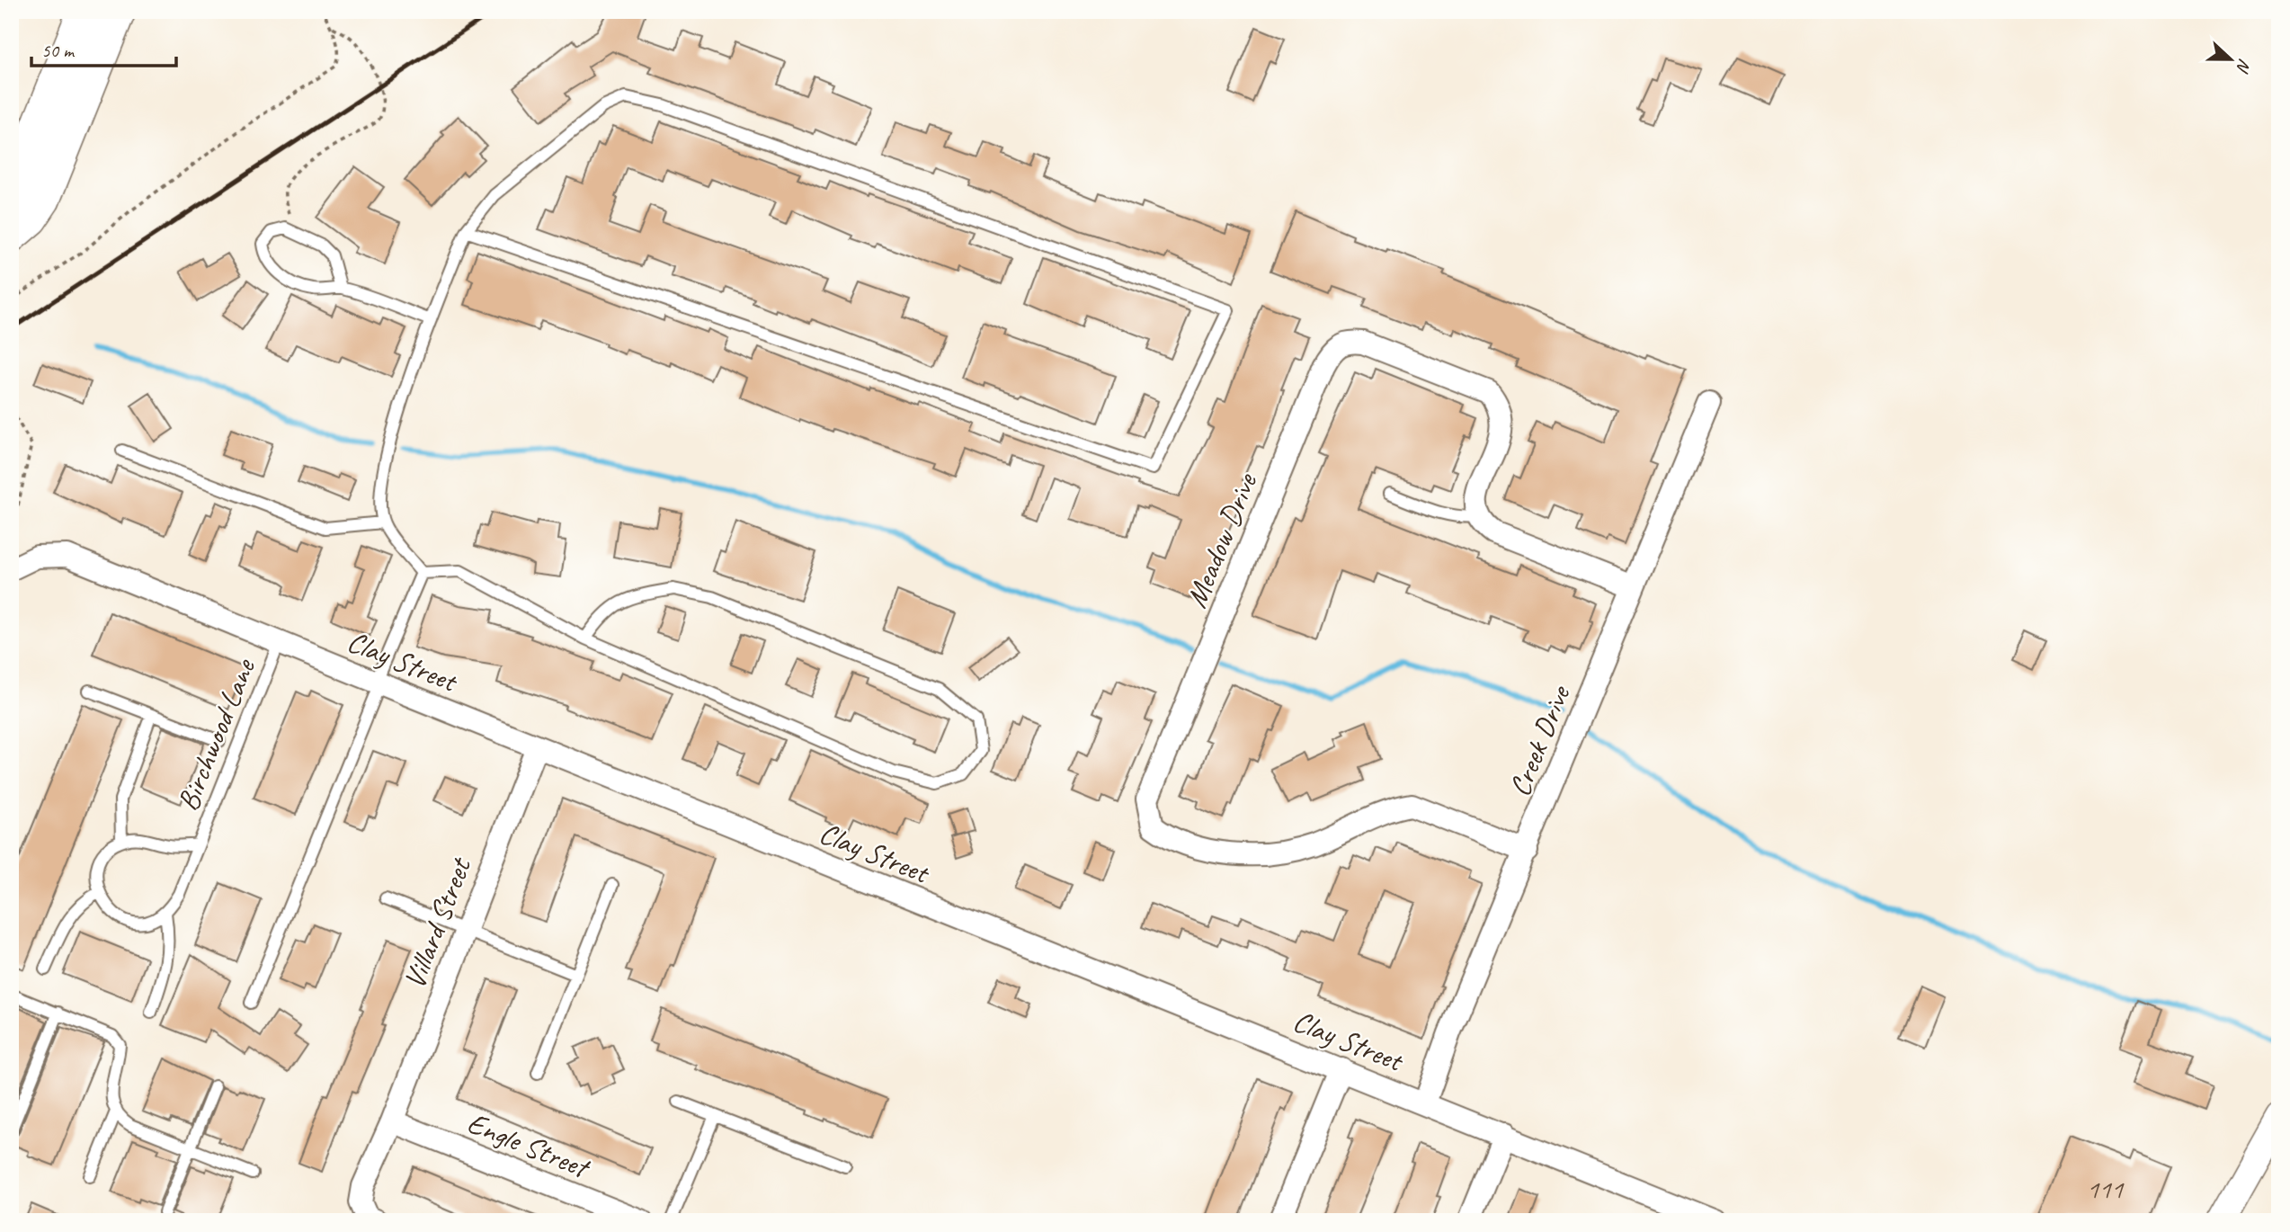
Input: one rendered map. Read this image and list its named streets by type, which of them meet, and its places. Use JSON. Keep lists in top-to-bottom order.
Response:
{
  "streets": {
    "street": [
      "Meadow Drive",
      "Clay Street",
      "Creek Drive",
      "Villard Street",
      "Engle Street"
    ],
    "lane": ["Birchwood Lane"]
  },
  "crossings": [
    ["Meadow Drive", "Creek Drive"],
    ["Clay Street", "Birchwood Lane"],
    ["Clay Street", "Creek Drive"],
    ["Clay Street", "Villard Street"],
    ["Villard Street", "Engle Street"]
  ],
  "house_numbers": ["111"],
  "scale_bar": "50 m",
  "north": "right"
}
